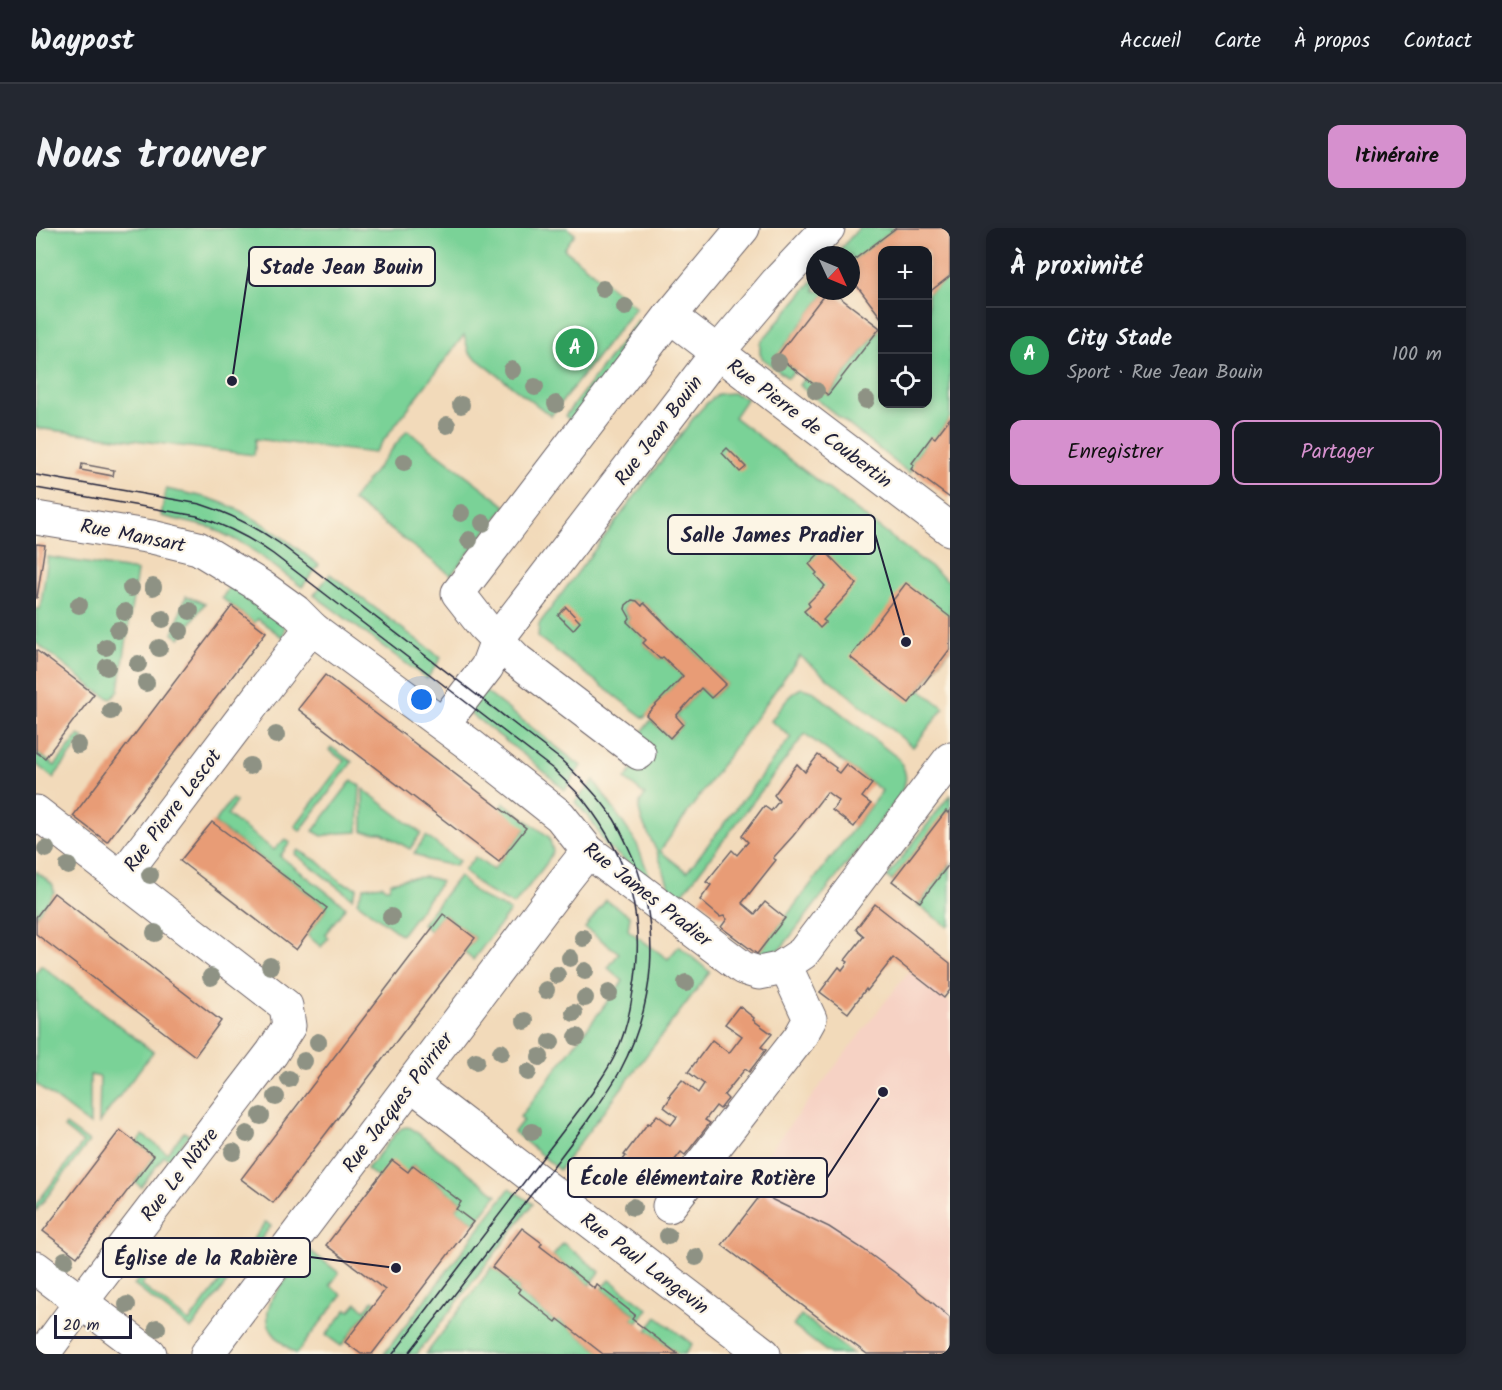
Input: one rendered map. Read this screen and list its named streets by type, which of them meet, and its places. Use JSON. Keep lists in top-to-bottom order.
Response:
{
  "streets": {
    "street": [
      "Rue Pierre de Coubertin",
      "Rue Jean Bouin",
      "Rue Mansart",
      "Rue Pierre Lescot",
      "Rue James Pradier",
      "Rue Jacques Poirrier",
      "Rue Le Nôtre",
      "Rue Paul Langevin"
    ]
  },
  "crossings": [
    ["Rue Pierre de Coubertin", "Rue Jean Bouin"],
    ["Rue Jean Bouin", "Rue James Pradier"],
    ["Rue Mansart", "Rue Pierre Lescot"],
    ["Rue Mansart", "Rue James Pradier"],
    ["Rue Pierre Lescot", "Rue James Pradier"],
    ["Rue Pierre Lescot", "Rue Le Nôtre"],
    ["Rue James Pradier", "Rue Jacques Poirrier"],
    ["Rue Jacques Poirrier", "Rue Paul Langevin"]
  ],
  "places": [
    "Stade Jean Bouin",
    "Salle James Pradier",
    "École élémentaire Rotière",
    "Église de la Rabière"
  ],
  "scale_bar": "20 m",
  "north": "bottom right",
  "page": {
    "header": "Waypost",
    "nav": [
      "Accueil",
      "Carte",
      "À propos",
      "Contact"
    ],
    "title": "Nous trouver",
    "buttons": [
      "Itinéraire",
      ["Enregistrer", "Partager"]
    ],
    "heading": "À proximité",
    "map_buttons": ["+", "−"],
    "list": [
      {
        "mark": "A",
        "name": "City Stade",
        "note": "Sport · Rue Jean Bouin",
        "value": "100 m"
      }
    ],
    "pins": "A",
    "scale": "20 m"
  }
}
